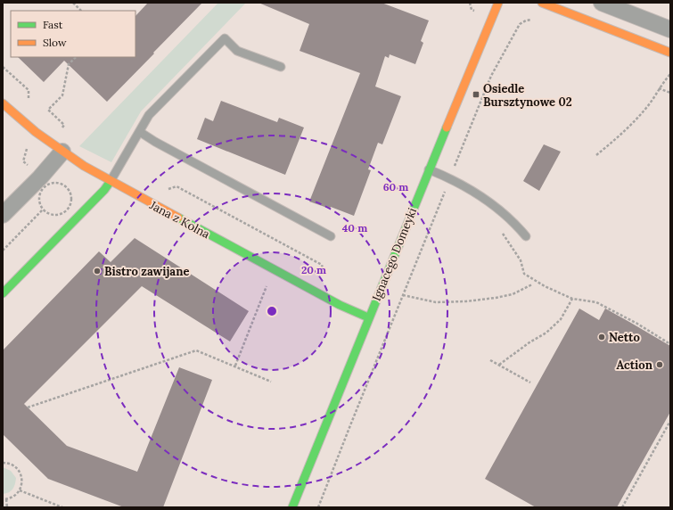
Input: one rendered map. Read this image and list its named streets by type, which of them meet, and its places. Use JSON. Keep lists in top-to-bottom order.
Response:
{
  "streets": {
    "street": ["Jana z Kolna", "Ignacego Domeyki"]
  },
  "crossings": [
    ["Jana z Kolna", "Ignacego Domeyki"]
  ],
  "places": {
    "transit": ["Osiedle Bursztynowe 02"],
    "other": ["Bistro zawijane", "Netto", "Action"]
  },
  "legend": ["Fast", "Slow"],
  "rings": ["60 m", "40 m", "20 m"]
}
